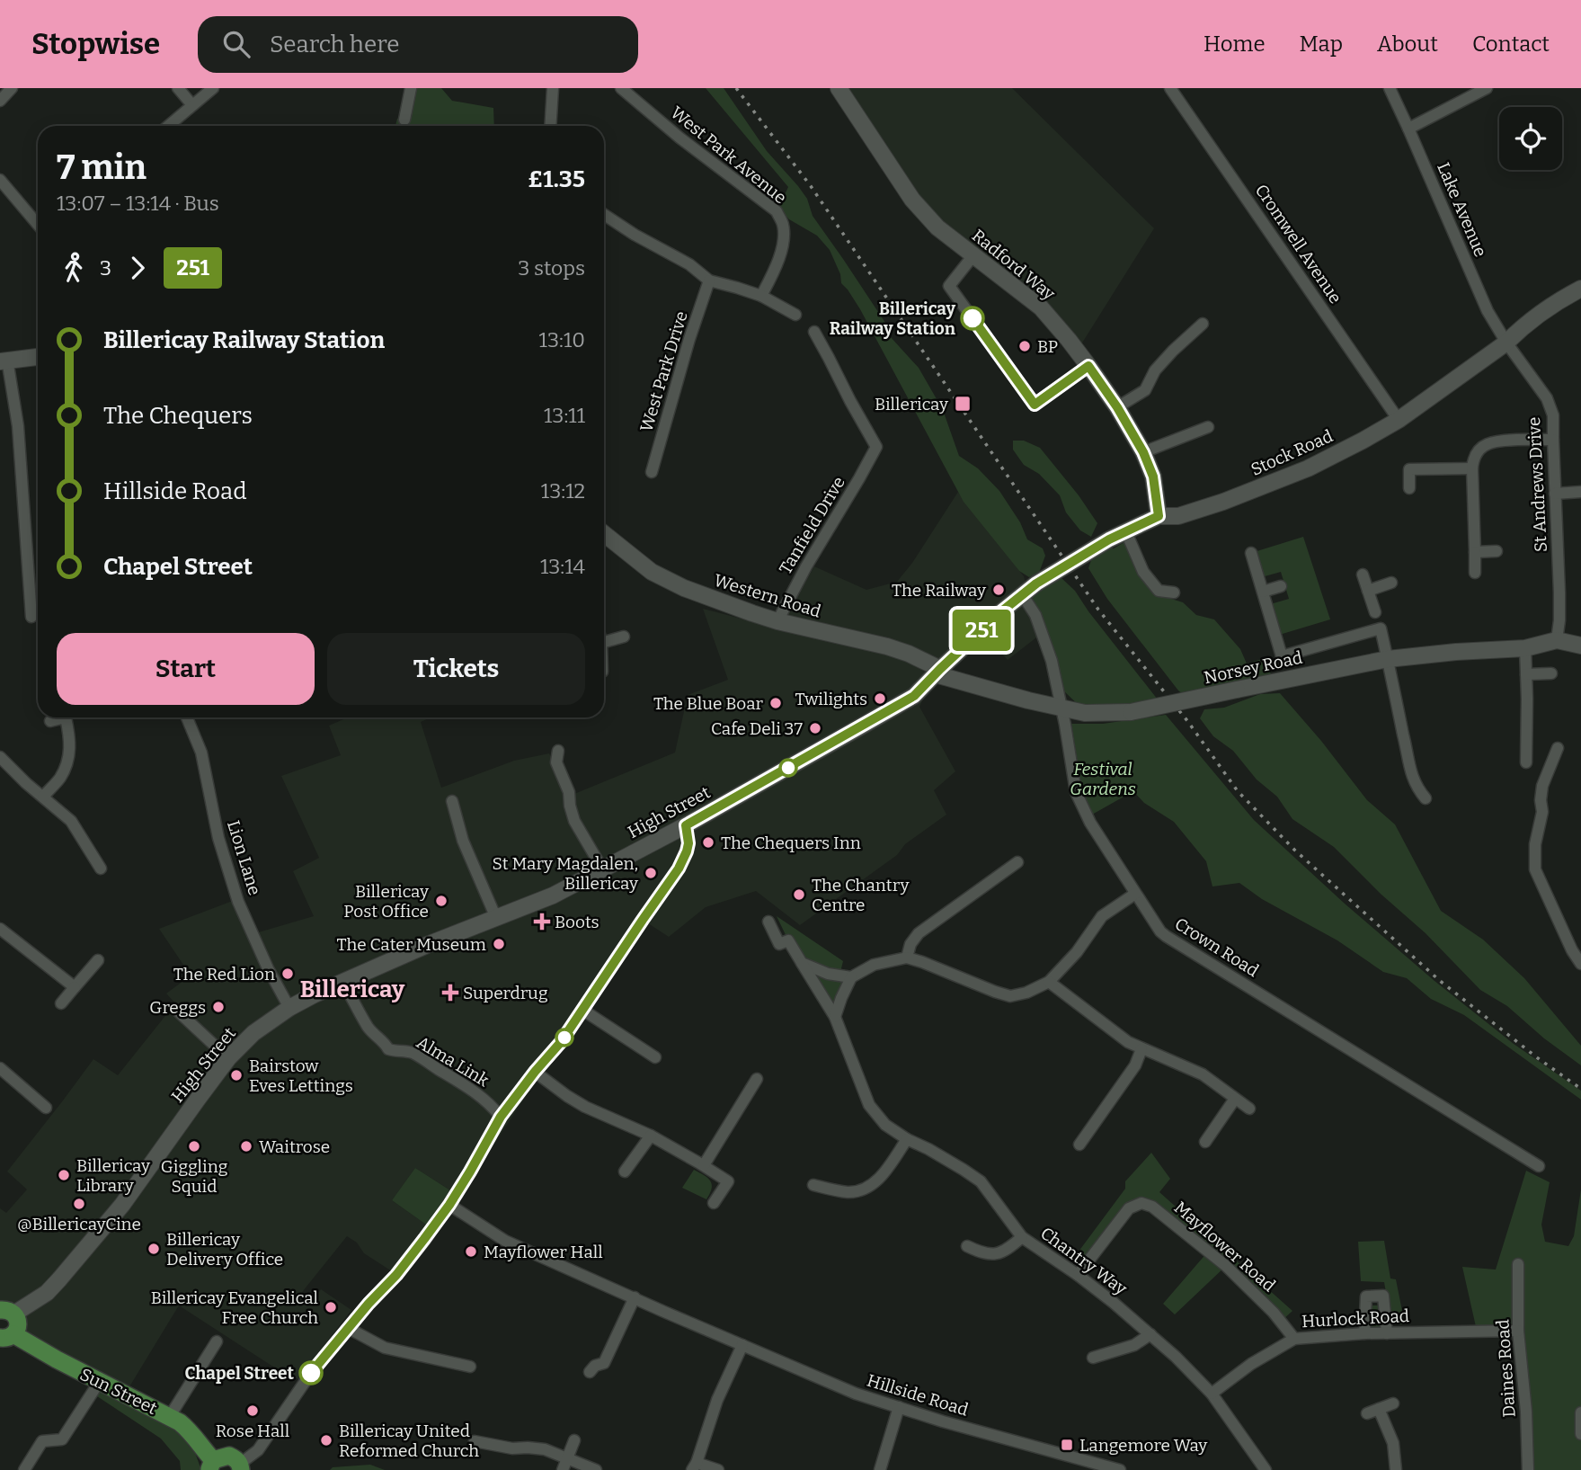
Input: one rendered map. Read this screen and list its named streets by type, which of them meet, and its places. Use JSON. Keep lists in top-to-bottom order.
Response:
{
  "streets": {
    "main road": [
      "Radford Way",
      "Stock Road",
      "Western Road",
      "Norsey Road",
      "High Street",
      "Sun Street"
    ],
    "street": [
      "West Park Avenue",
      "Lake Avenue",
      "Cromwell Avenue",
      "West Park Drive",
      "St Andrews Drive",
      "Tanfield Drive",
      "Lion Lane",
      "Crown Road",
      "Alma Link",
      "Mayflower Road",
      "Chantry Way",
      "Hurlock Road",
      "Daines Road",
      "Hillside Road"
    ]
  },
  "crossings": [
    ["Lake Avenue", "Stock Road"],
    ["Lake Avenue", "St Andrews Drive"],
    ["Cromwell Avenue", "Stock Road"],
    ["Radford Way", "Stock Road"],
    ["Stock Road", "St Andrews Drive"],
    ["Stock Road", "High Street"],
    ["Stock Road", "Crown Road"],
    ["St Andrews Drive", "Norsey Road"],
    ["Tanfield Drive", "Western Road"],
    ["Western Road", "Norsey Road"],
    ["Western Road", "High Street"],
    ["Norsey Road", "High Street"],
    ["Norsey Road", "Crown Road"],
    ["High Street", "Lion Lane"],
    ["High Street", "Alma Link"],
    ["Mayflower Road", "Chantry Way"],
    ["Mayflower Road", "Hurlock Road"],
    ["Chantry Way", "Hurlock Road"],
    ["Hurlock Road", "Daines Road"]
  ],
  "districts": ["Billericay"],
  "parks": ["Festival Gardens"],
  "places": {
    "other": [
      "Billericay Railway Station",
      "BP",
      "The Railway",
      "Twilights",
      "The Blue Boar",
      "Cafe Deli 37",
      "The Chequers Inn",
      "St Mary Magdalen, Billericay",
      "The Chantry Centre",
      "Billericay Post Office",
      "The Cater Museum",
      "The Red Lion",
      "Greggs",
      "Bairstow Eves Lettings",
      "Giggling Squid",
      "Waitrose",
      "Billericay Library",
      "@BillericayCine",
      "Billericay Delivery Office",
      "Mayflower Hall",
      "Billericay Evangelical Free Church",
      "Chapel Street",
      "Rose Hall",
      "Billericay United Reformed Church"
    ],
    "transit": ["Billericay", "Langemore Way"],
    "health": ["Boots", "Superdrug"]
  },
  "lines": ["bus line 251"],
  "page": {
    "header": "Stopwise",
    "search": "Search here",
    "nav": [
      "Home",
      "Map",
      "About",
      "Contact"
    ],
    "on_map": "251",
    "heading": ["7 min", "13:07 – 13:14 · Bus", "£1.35"],
    "legs": ["3", "251", "3 stops"],
    "list": [
      {
        "name": "Billericay Railway Station",
        "value": "13:10"
      },
      {
        "name": "The Chequers",
        "value": "13:11"
      },
      {
        "name": "Hillside Road",
        "value": "13:12"
      },
      {
        "name": "Chapel Street",
        "value": "13:14"
      }
    ],
    "buttons": ["Start", "Tickets"]
  }
}
